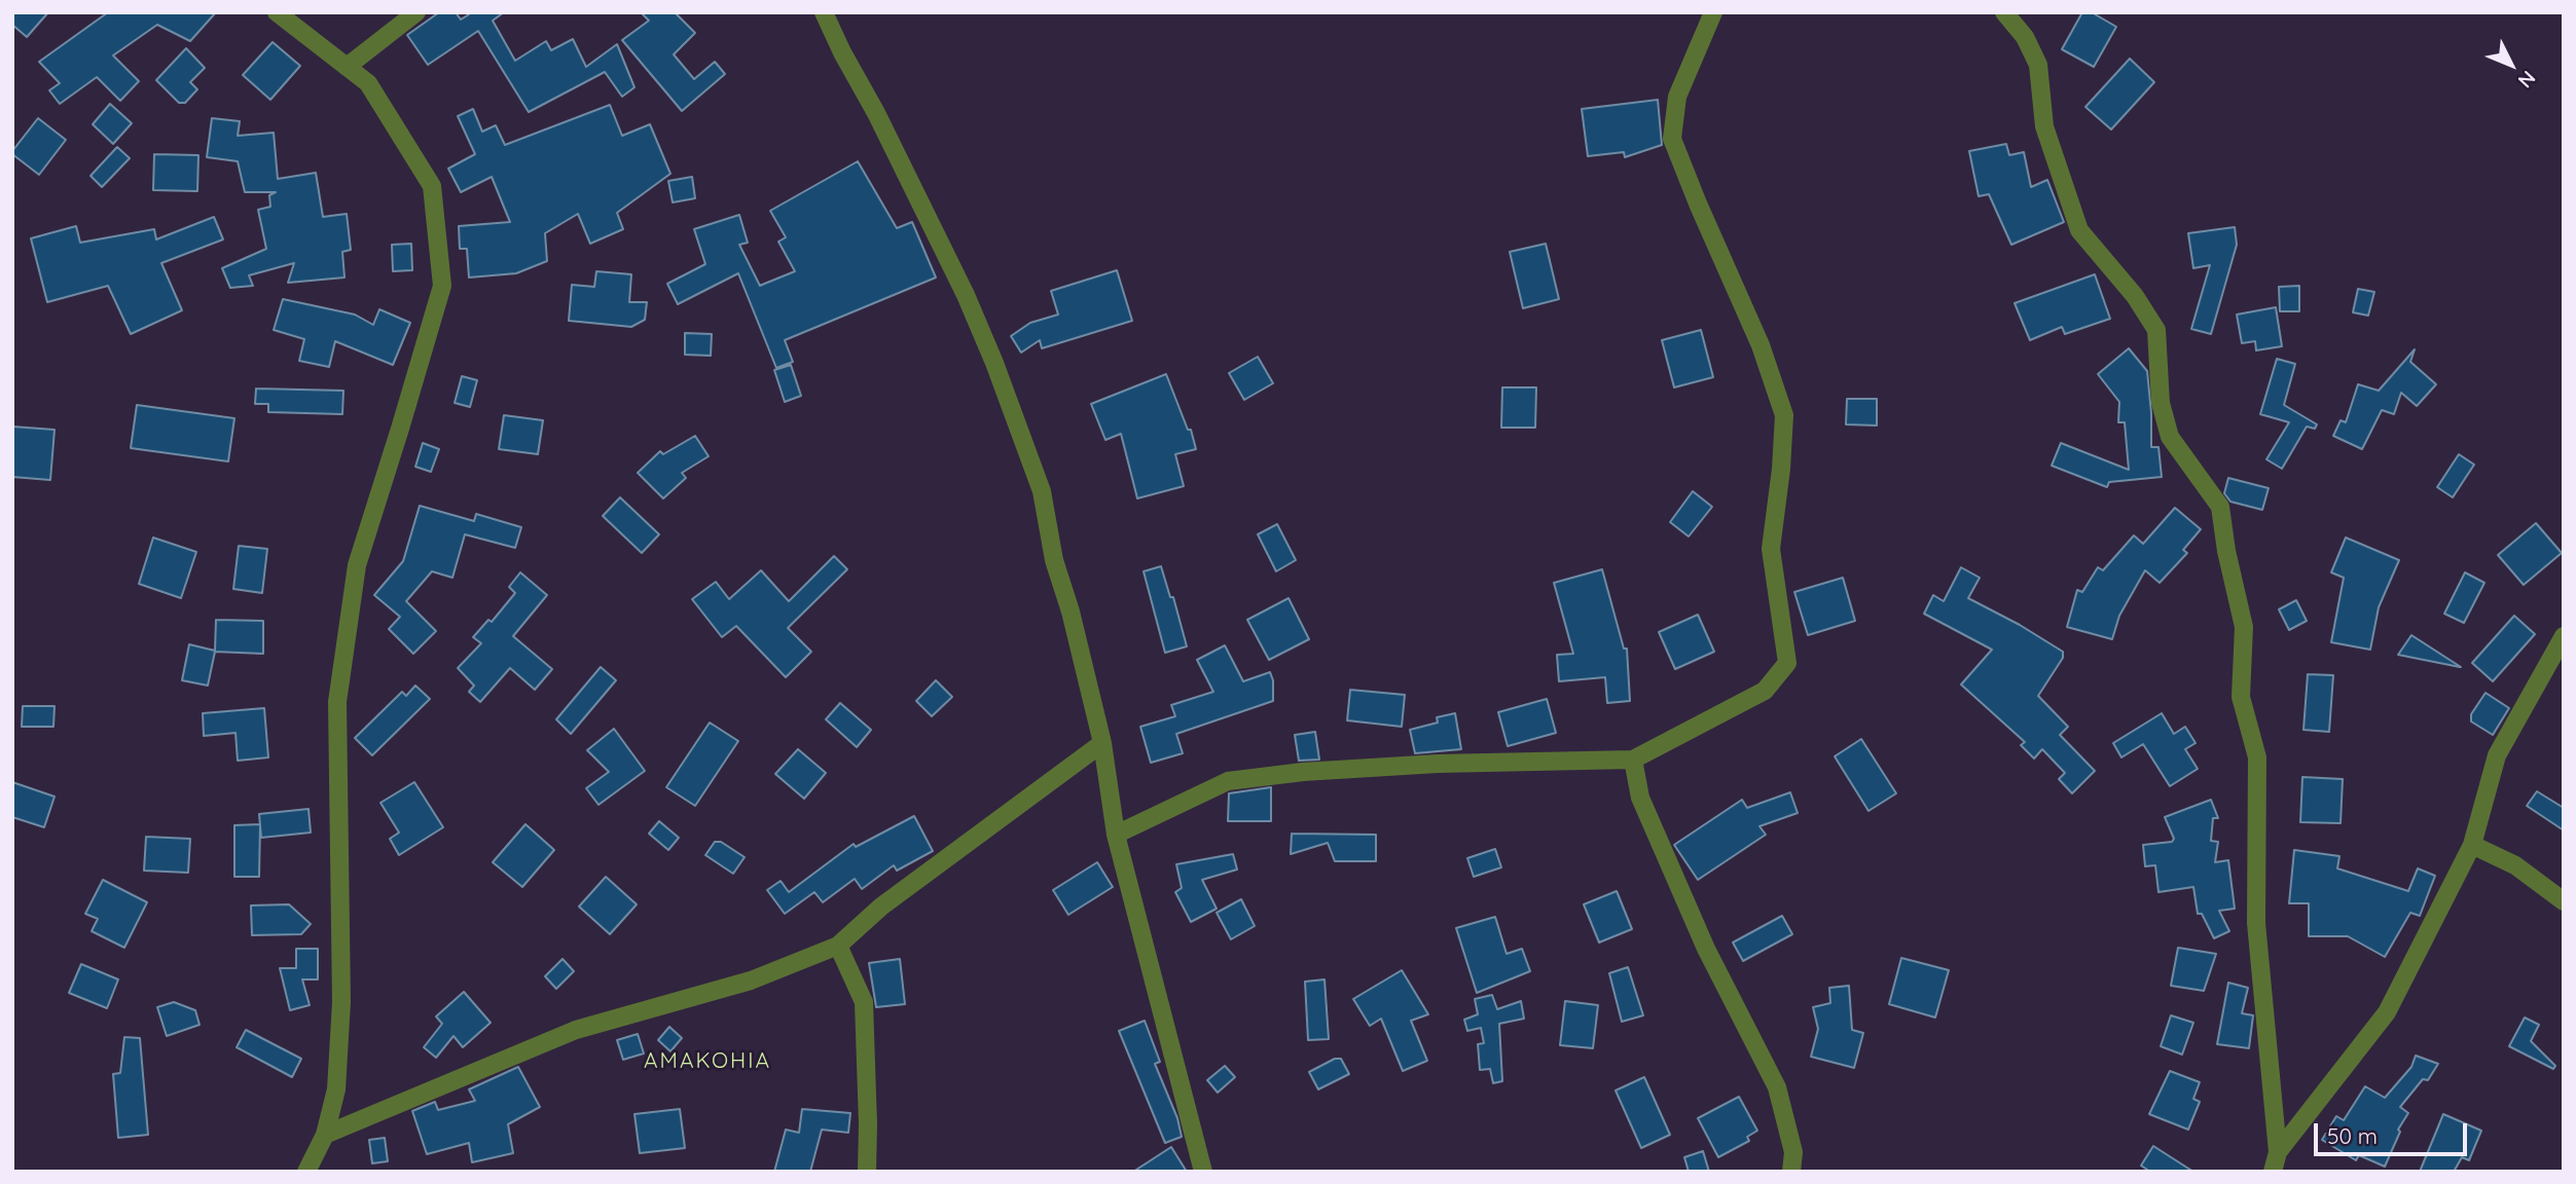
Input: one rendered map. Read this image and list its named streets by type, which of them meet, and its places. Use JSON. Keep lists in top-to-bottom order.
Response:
{
  "districts": ["AMAKOHIA"],
  "scale_bar": "50 m",
  "north": "bottom right"
}
